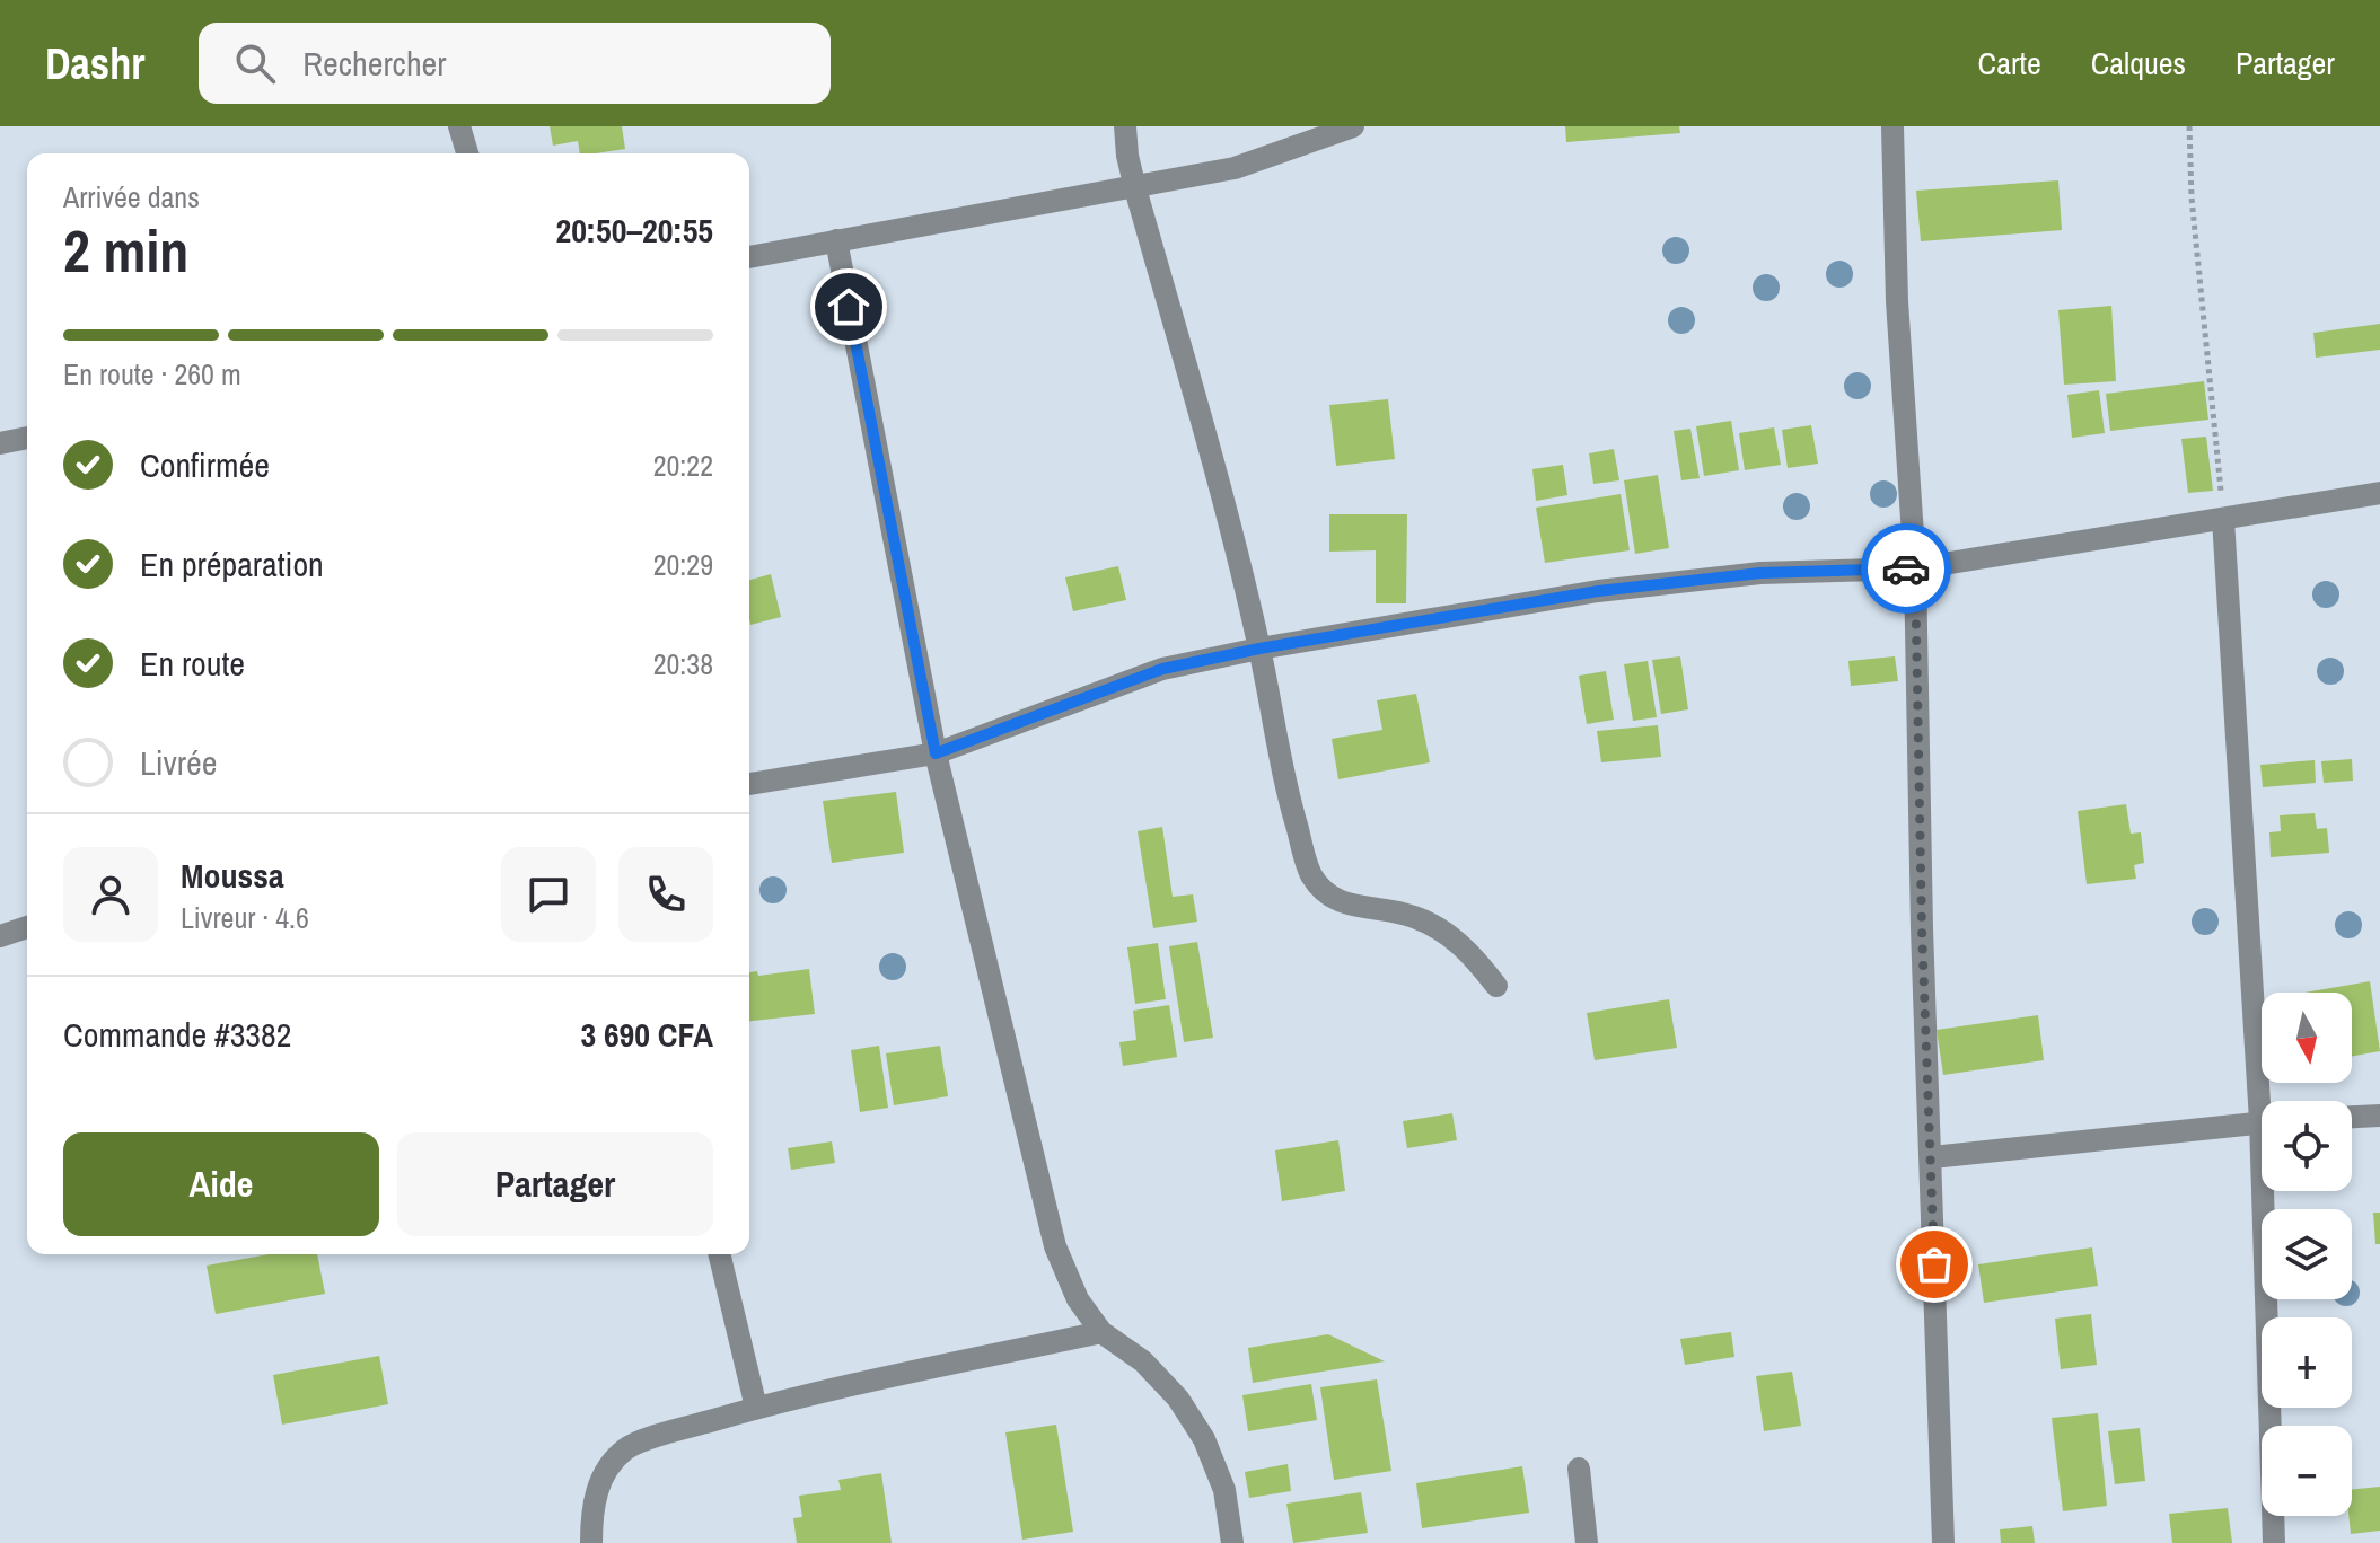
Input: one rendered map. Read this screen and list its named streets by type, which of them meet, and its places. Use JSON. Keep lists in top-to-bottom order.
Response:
{
  "north": "bottom",
  "page": {
    "header": "Dashr",
    "search": "Rechercher",
    "nav": ["Carte", "Calques", "Partager"],
    "heading": ["2 min", "Arrivée dans", "20:50–20:55"],
    "panel": [
      "Moussa",
      "Livreur · 4.6",
      "Commande #3382",
      "3 690 CFA"
    ],
    "bar": "En route · 260 m",
    "list": [
      ["Confirmée", "20:22"],
      ["En préparation", "20:29"],
      ["En route", "20:38"],
      "Livrée"
    ],
    "map_buttons": ["+", "−"],
    "buttons": ["Aide", "Partager"]
  }
}
